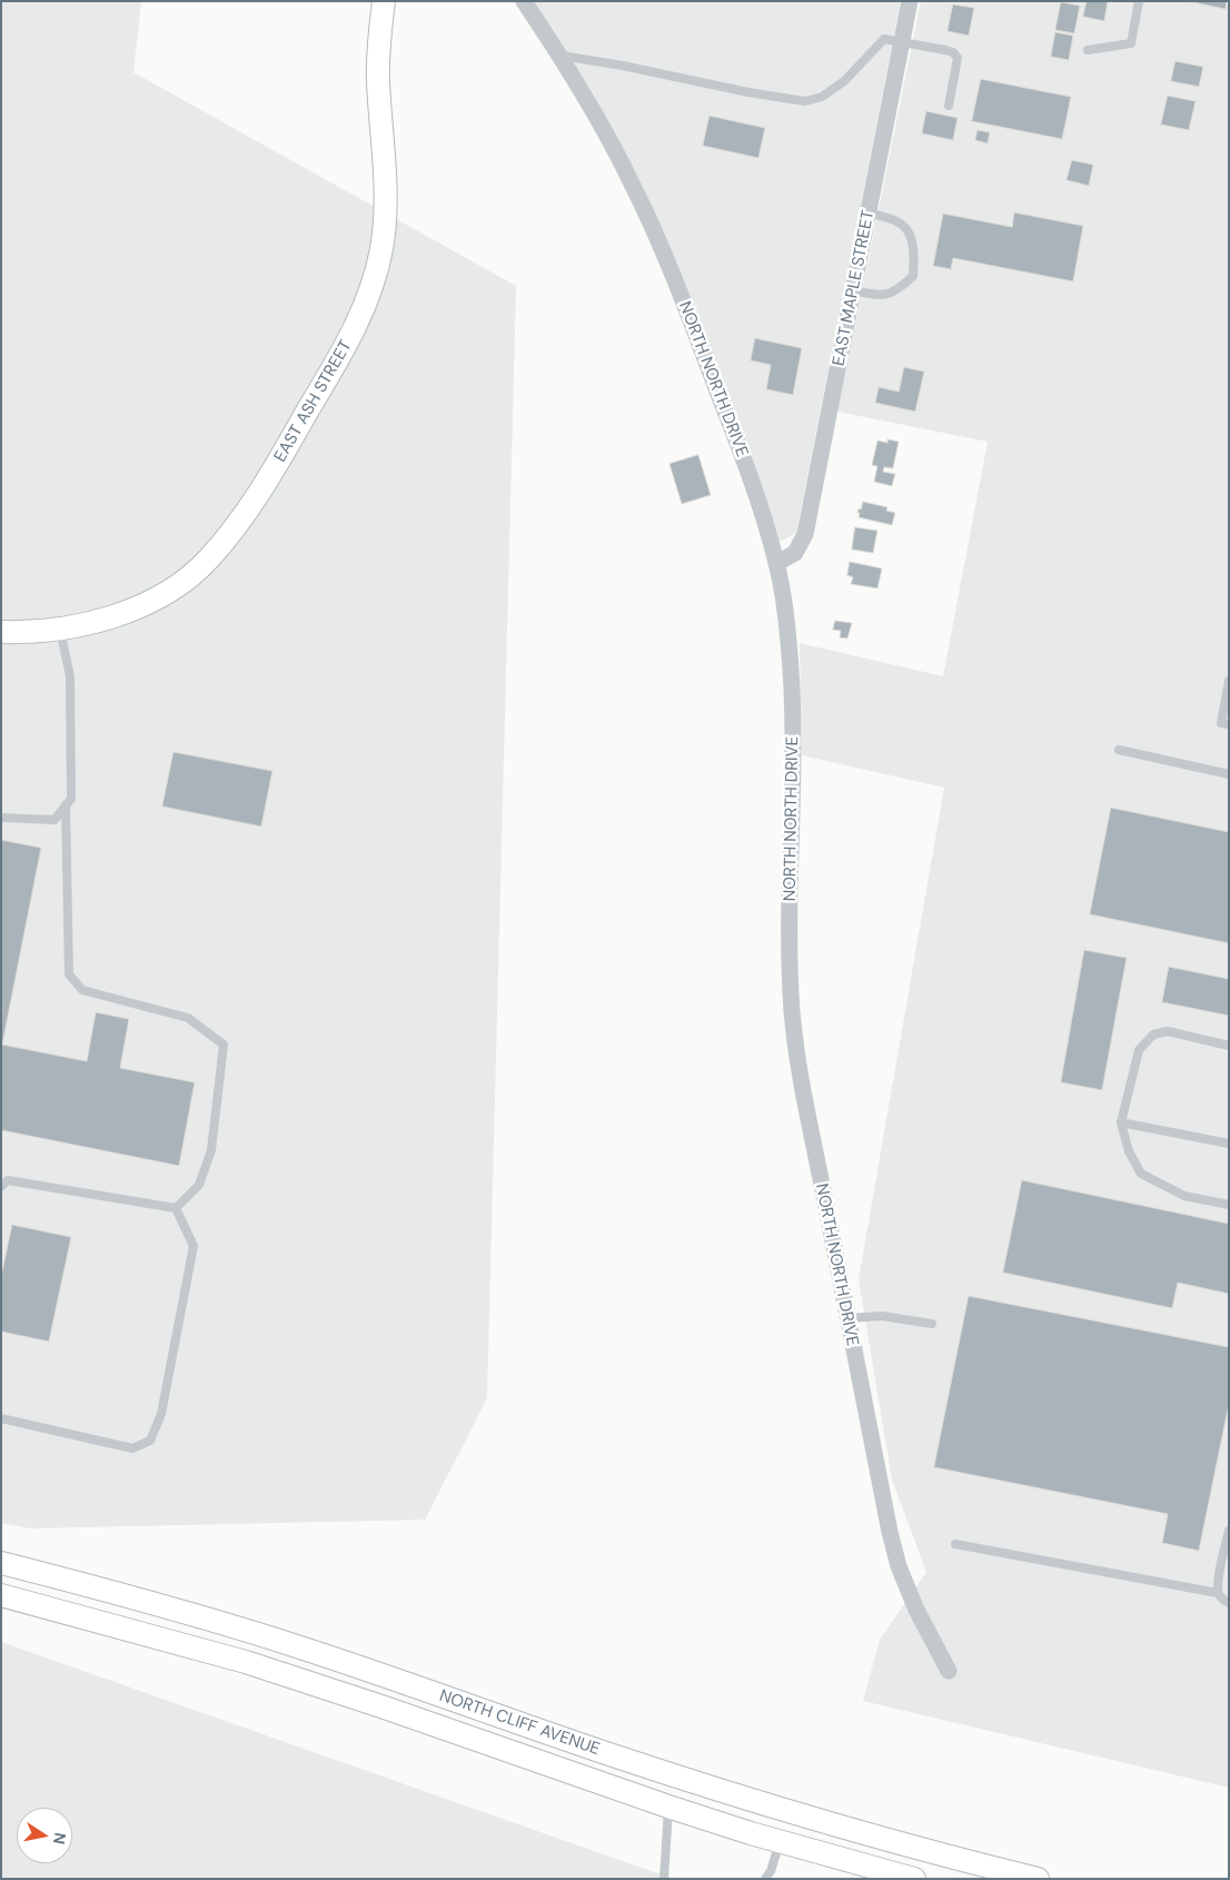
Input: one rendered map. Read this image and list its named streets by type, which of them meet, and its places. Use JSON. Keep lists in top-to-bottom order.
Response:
{
  "streets": {
    "main road": ["EAST ASH STREET", "NORTH CLIFF AVENUE"],
    "street": ["EAST MAPLE STREET", "NORTH NORTH DRIVE"]
  },
  "crossings": [
    ["EAST MAPLE STREET", "NORTH NORTH DRIVE"]
  ],
  "north": "right"
}
